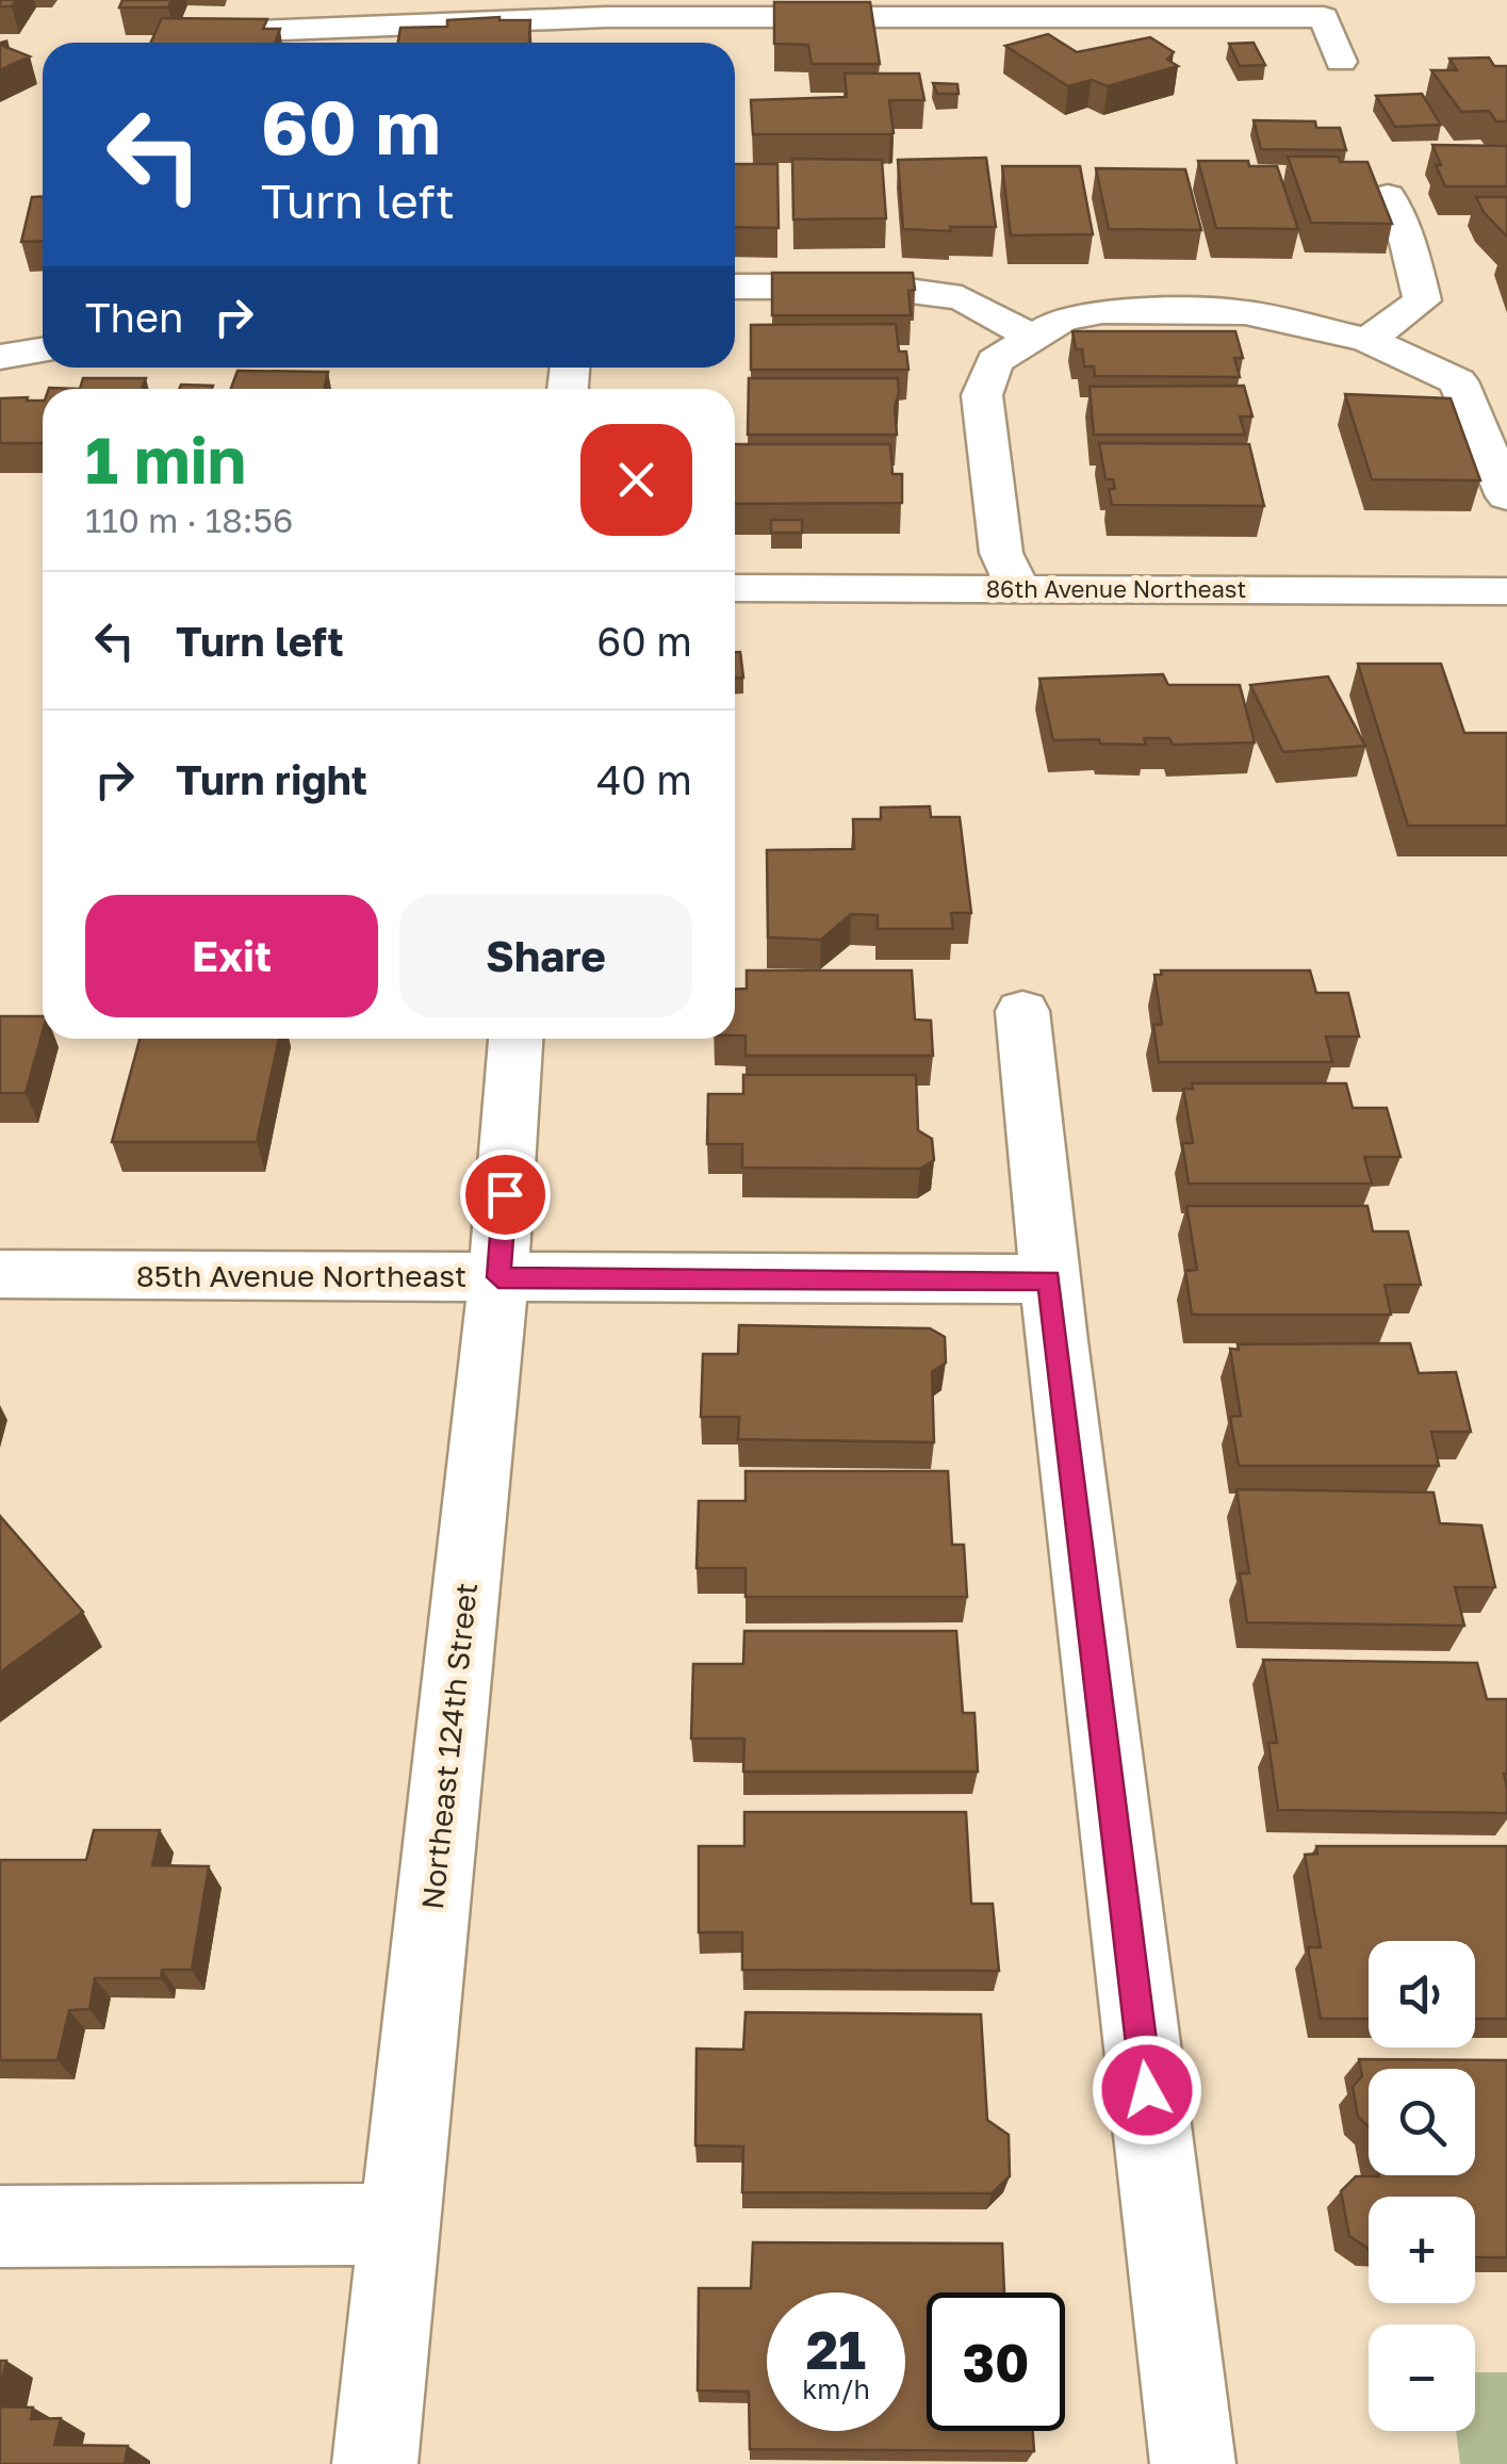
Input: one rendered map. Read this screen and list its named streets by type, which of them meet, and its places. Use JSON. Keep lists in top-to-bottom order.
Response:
{
  "streets": {
    "street": ["86th Avenue Northeast", "85th Avenue Northeast", "Northeast 124th Street"]
  },
  "crossings": [
    ["85th Avenue Northeast", "Northeast 124th Street"]
  ],
  "page": {
    "turn": ["60 m", "Turn left"],
    "then": "Then",
    "heading": ["1 min", "110 m · 18:56"],
    "list": [
      {
        "name": "Turn left",
        "value": "60 m"
      },
      {
        "name": "Turn right",
        "value": "40 m"
      }
    ],
    "buttons": ["Exit", "Share"],
    "map_buttons": ["+", "−"],
    "speed": "21 km/h",
    "limit": "30"
  }
}
